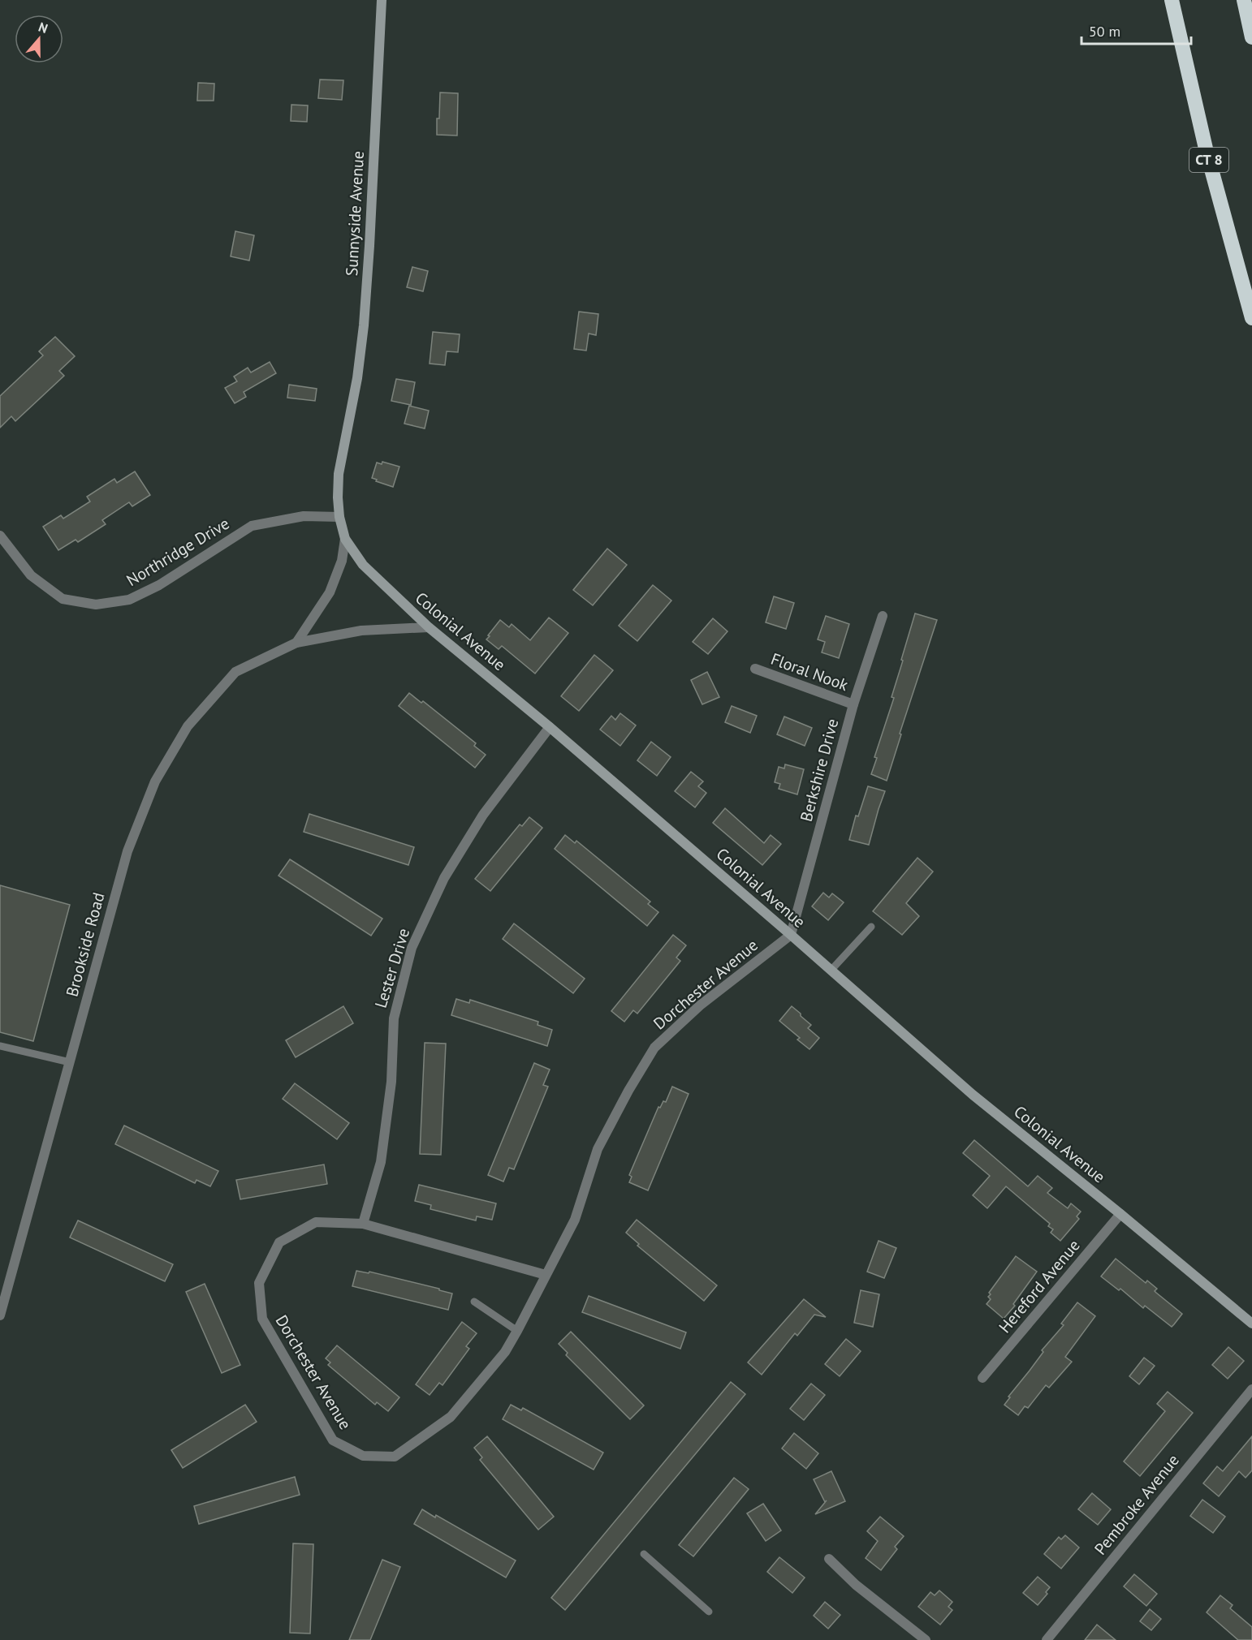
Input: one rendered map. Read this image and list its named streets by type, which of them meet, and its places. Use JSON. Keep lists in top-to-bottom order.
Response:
{
  "streets": {
    "highway": ["CT 8"],
    "street": [
      "Sunnyside Avenue",
      "Northridge Drive",
      "Colonial Avenue",
      "Floral Nook",
      "Berkshire Drive",
      "Brookside Road",
      "Lester Drive",
      "Dorchester Avenue",
      "Hereford Avenue",
      "Pembroke Avenue"
    ]
  },
  "crossings": [
    ["Sunnyside Avenue", "Colonial Avenue"],
    ["Northridge Drive", "Colonial Avenue"],
    ["Colonial Avenue", "Berkshire Drive"],
    ["Colonial Avenue", "Brookside Road"],
    ["Colonial Avenue", "Lester Drive"],
    ["Colonial Avenue", "Dorchester Avenue"],
    ["Colonial Avenue", "Hereford Avenue"],
    ["Floral Nook", "Berkshire Drive"],
    ["Berkshire Drive", "Dorchester Avenue"],
    ["Lester Drive", "Dorchester Avenue"]
  ],
  "scale_bar": "50 m",
  "north": "top"
}
